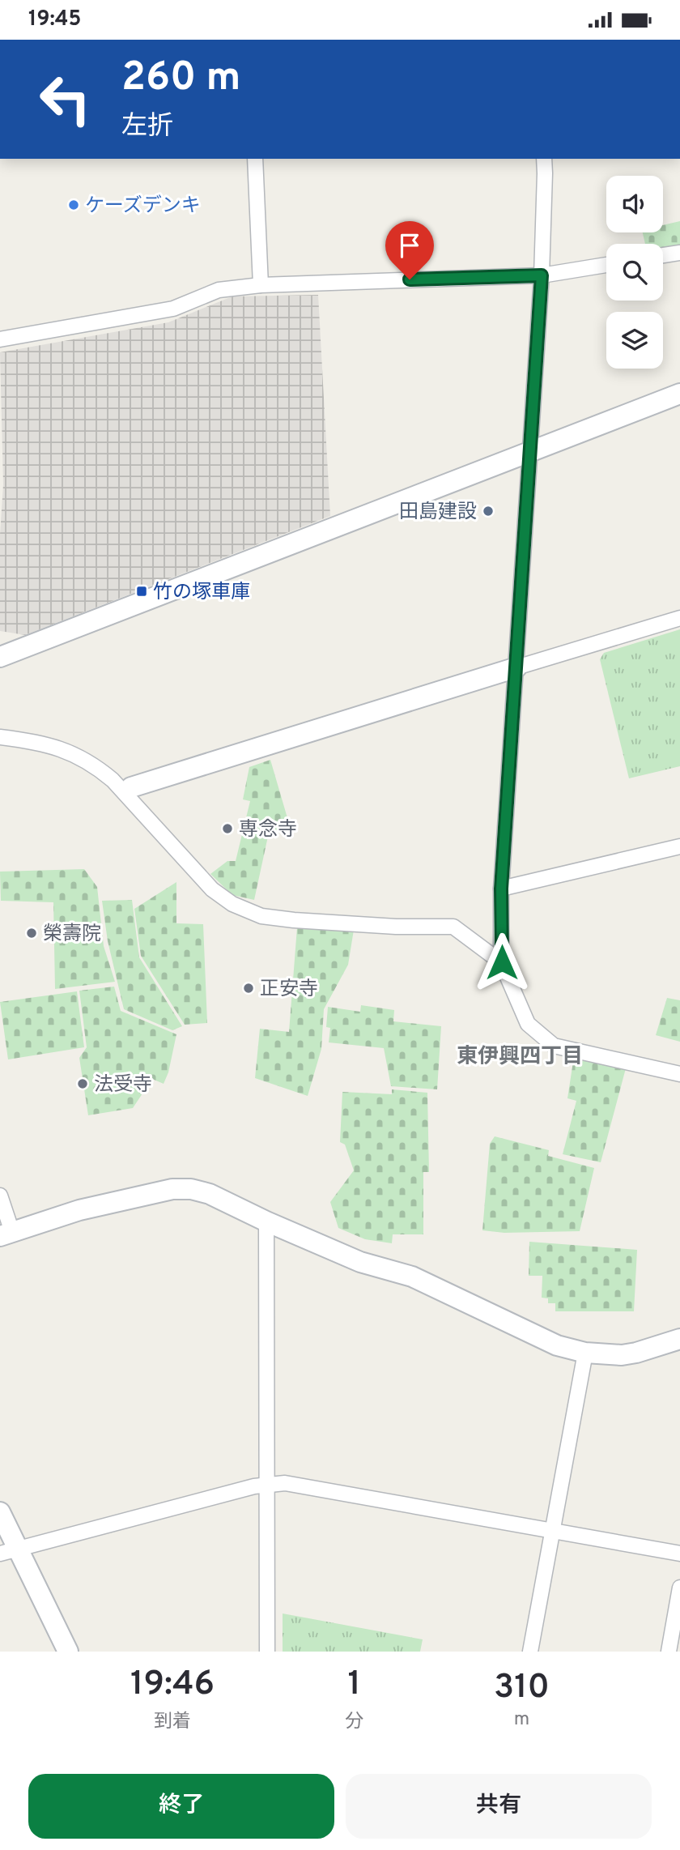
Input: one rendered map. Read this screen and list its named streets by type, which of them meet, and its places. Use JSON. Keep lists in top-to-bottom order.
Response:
{
  "districts": ["東伊興四丁目"],
  "places": {
    "other": [
      "ケーズデンキ",
      "田島建設",
      "専念寺",
      "榮壽院",
      "正安寺",
      "法受寺"
    ],
    "transit": ["竹の塚車庫"]
  },
  "page": {
    "status": "19:45",
    "turn": ["260 m", "左折"],
    "eta": [
      "19:46",
      "到着",
      "1",
      "分",
      "310",
      "m"
    ],
    "buttons": ["終了", "共有"]
  }
}
